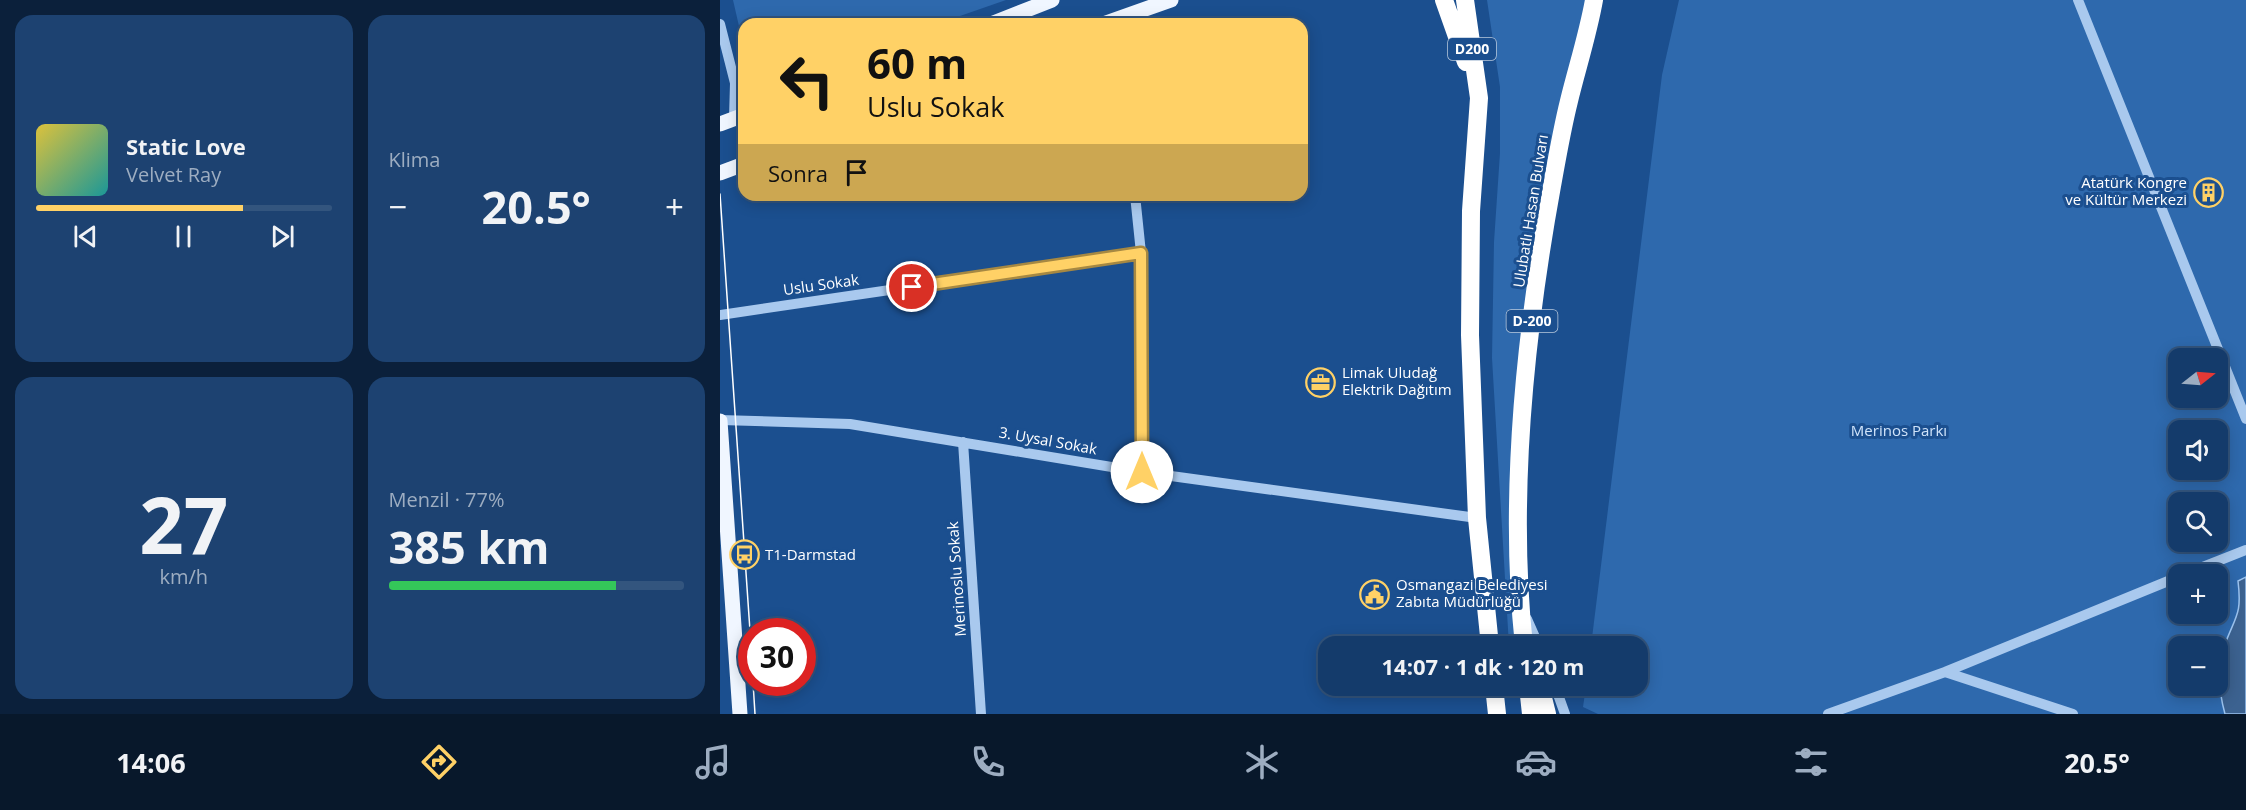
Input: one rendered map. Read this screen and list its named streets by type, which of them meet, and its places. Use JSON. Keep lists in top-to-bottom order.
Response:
{
  "streets": {
    "highway": ["D200", "Ulubatlı Hasan Bulvarı", "D-200"],
    "street": ["Uslu Sokak", "3. Uysal Sokak", "Merinoslu Sokak"]
  },
  "crossings": [
    ["3. Uysal Sokak", "Merinoslu Sokak"]
  ],
  "parks": ["Merinos Parkı"],
  "places": {
    "building": ["Atatürk Kongre ve Kültür Merkezi"],
    "office": ["Limak Uludağ Elektrik Dağıtım"],
    "bus stop": ["T1-Darmstad"],
    "public building": ["Osmangazi Belediyesi Zabıta Müdürlüğü"]
  },
  "north": "right",
  "page": {
    "tile": [
      "Klima",
      ["27", "km/h"],
      ["Menzil · 77%", "385 km"]
    ],
    "turn": ["60 m", "Uslu Sokak"],
    "song": ["Static Love", "Velvet Ray"],
    "then": "Sonra",
    "heat": ["−", "20.5°", "+"],
    "map_buttons": ["+", "−"],
    "limit": "30",
    "trip": "14:07 · 1 dk · 120 m",
    "tabs": ["14:06", "20.5°"]
  }
}
